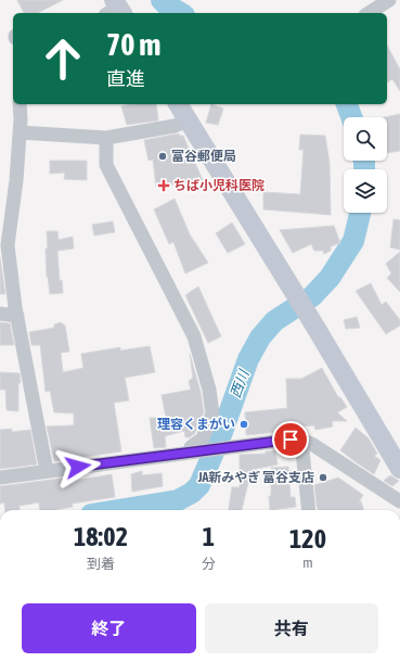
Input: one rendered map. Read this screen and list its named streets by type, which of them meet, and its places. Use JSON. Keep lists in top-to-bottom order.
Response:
{
  "water": ["西川"],
  "places": {
    "other": ["富谷郵便局", "理容くまがい", "JA新みやぎ 富谷支店"],
    "health": ["ちば小児科医院"]
  },
  "page": {
    "turn": ["70 m", "直進"],
    "eta": [
      "18:02",
      "到着",
      "1",
      "分",
      "120",
      "m"
    ],
    "buttons": ["終了", "共有"]
  }
}
